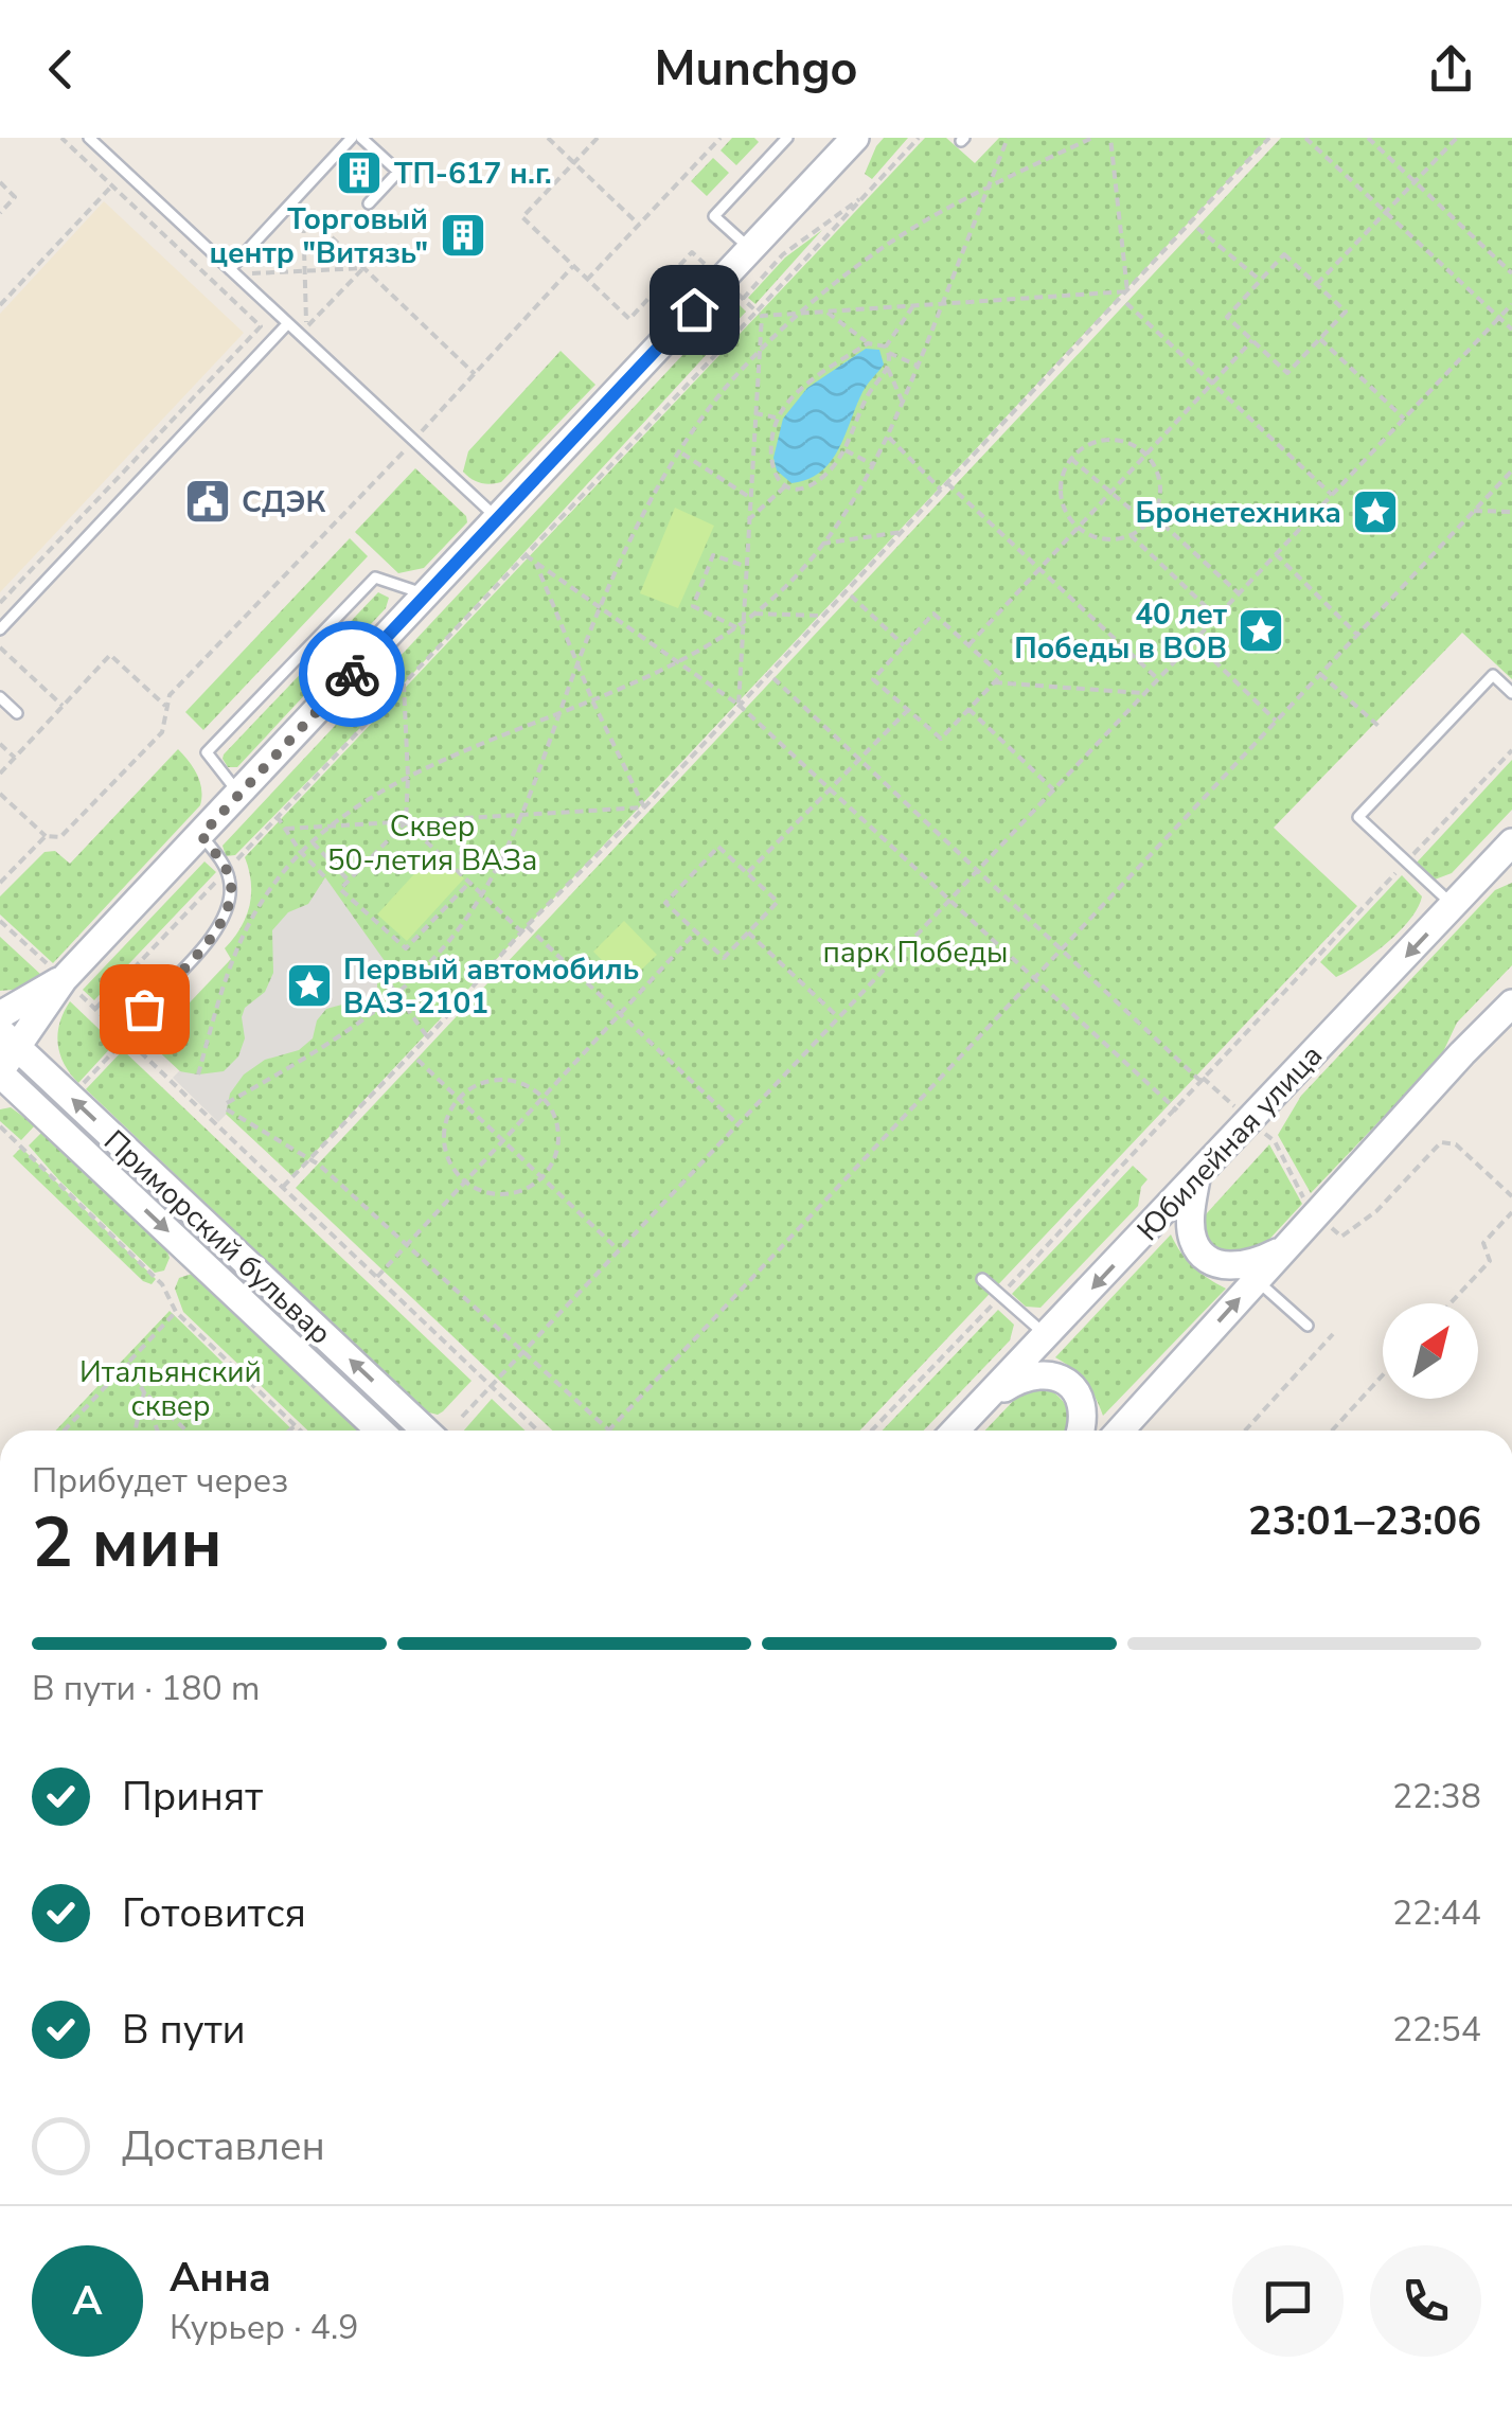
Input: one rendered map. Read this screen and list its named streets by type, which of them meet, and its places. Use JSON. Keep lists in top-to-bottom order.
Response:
{
  "streets": {
    "main road": ["Юбилейная улица", "Приморский бульвар"]
  },
  "parks": ["Сквер 50-летия ВАЗа", "парк Победы", "Итальянский сквер"],
  "places": {
    "building": ["ТП-617 н.г.", "Торговый центр \"Витязь\""],
    "public building": ["СДЭК"],
    "place": ["Бронетехника", "40 лет Победы в ВОВ", "Первый автомобиль ВАЗ-2101"]
  },
  "north": "top right",
  "page": {
    "header": "Munchgo",
    "heading": ["2 мин", "Прибудет через", "23:01–23:06"],
    "panel": ["Анна", "Курьер · 4.9"],
    "bar": "В пути · 180 m",
    "list": [
      ["Принят", "22:38"],
      ["Готовится", "22:44"],
      ["В пути", "22:54"],
      "Доставлен"
    ],
    "round": "А"
  }
}
